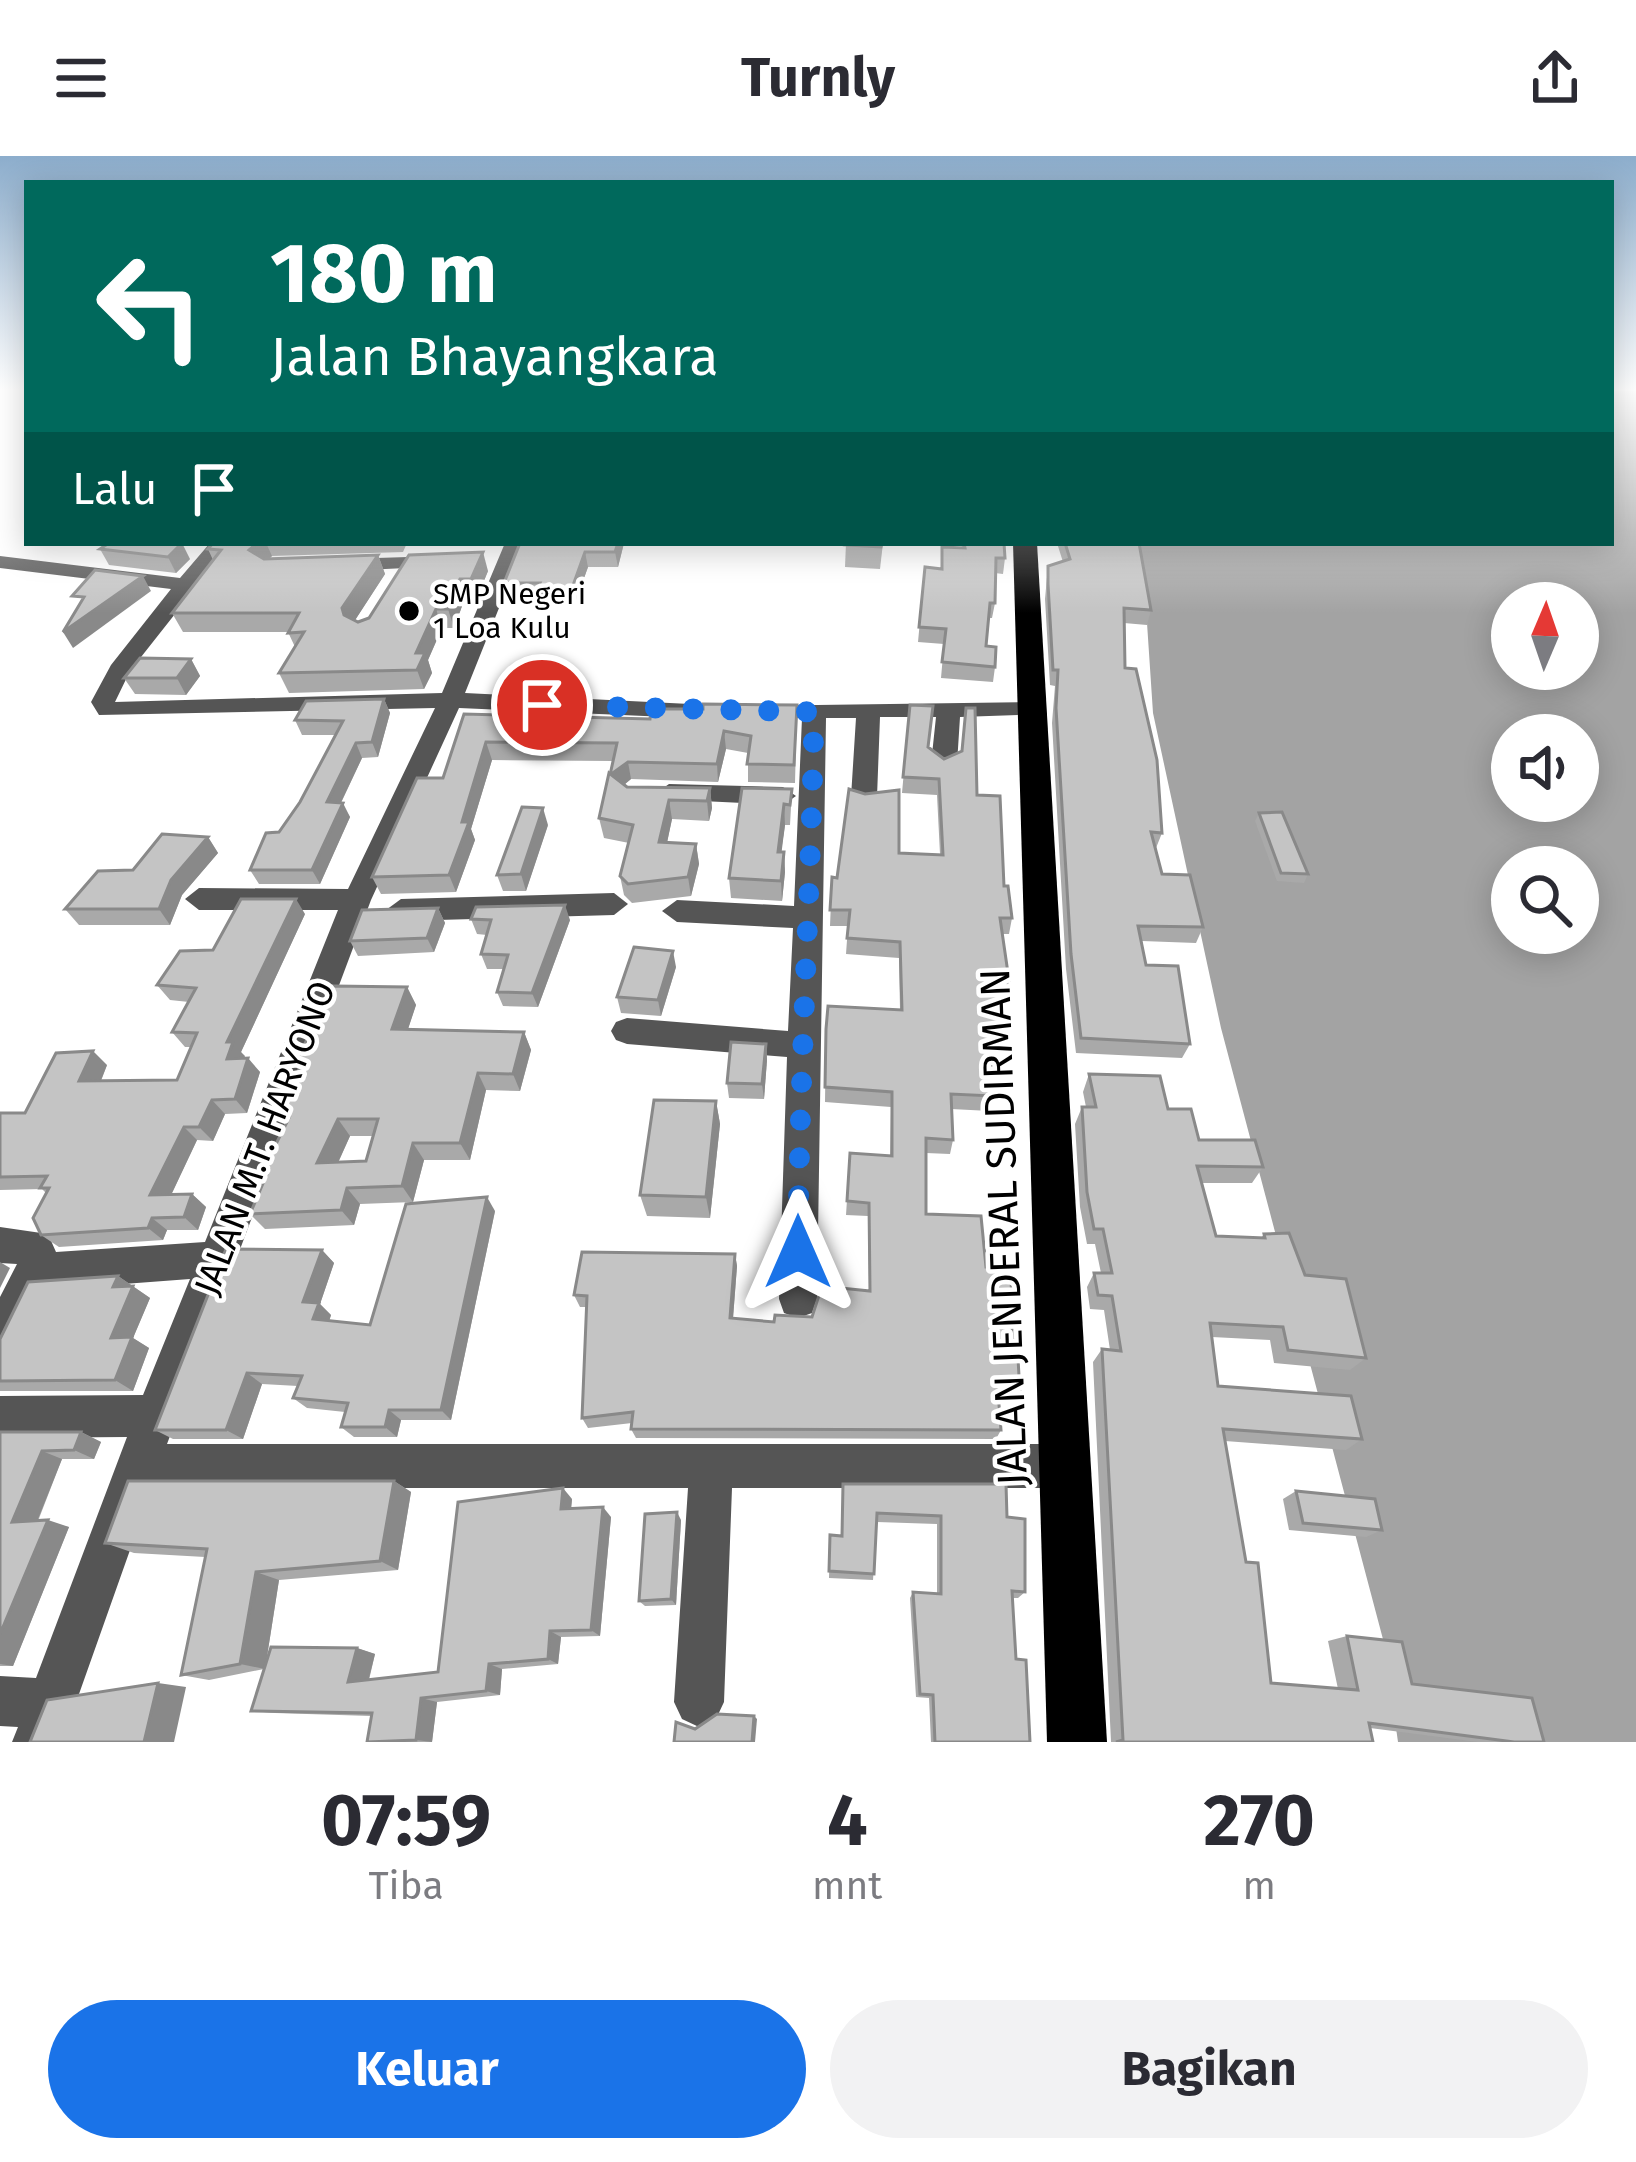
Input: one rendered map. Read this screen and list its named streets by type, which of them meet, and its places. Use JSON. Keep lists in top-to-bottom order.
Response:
{
  "streets": {
    "highway": ["JALAN JENDERAL SUDIRMAN"],
    "street": ["JALAN M.T. HARYONO"]
  },
  "places": ["SMP Negeri 1 Loa Kulu"],
  "north": "top",
  "page": {
    "header": "Turnly",
    "turn": ["180 m", "Jalan Bhayangkara"],
    "then": "Lalu",
    "eta": [
      "07:59",
      "Tiba",
      "4",
      "mnt",
      "270",
      "m"
    ],
    "buttons": ["Keluar", "Bagikan"]
  }
}
